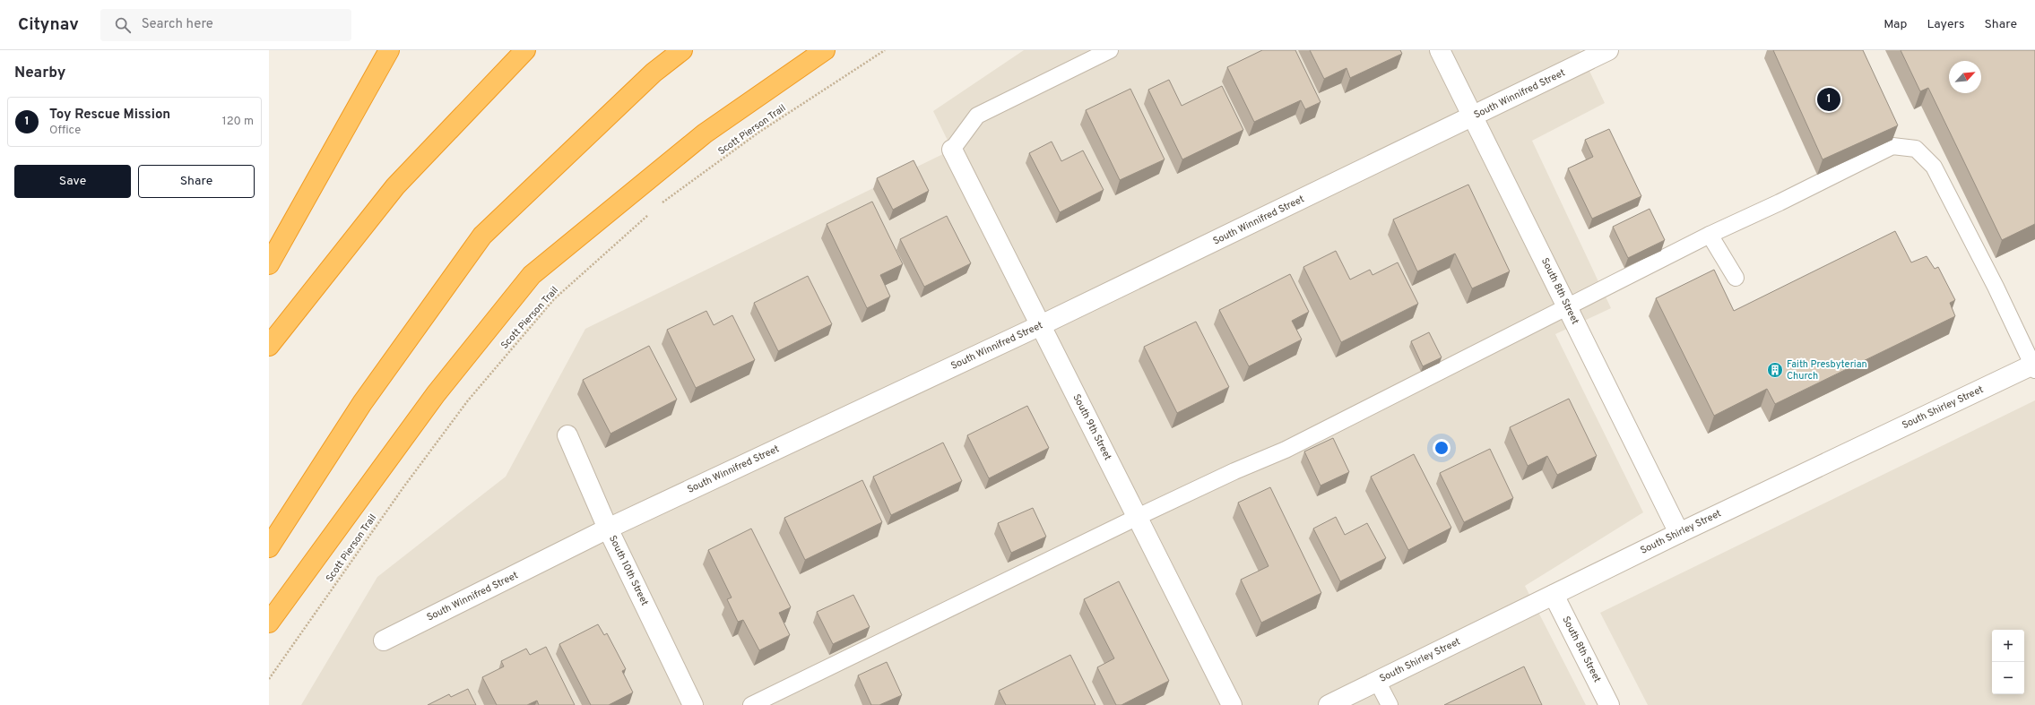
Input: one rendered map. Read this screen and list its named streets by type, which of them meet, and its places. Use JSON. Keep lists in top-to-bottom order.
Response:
{
  "streets": {
    "street": [
      "South Winnifred Street",
      "South 8th Street",
      "South Shirley Street",
      "South 9th Street",
      "South 10th Street"
    ],
    "path": ["Scott Pierson Trail"]
  },
  "crossings": [
    ["South Winnifred Street", "South 8th Street"],
    ["South Winnifred Street", "South 9th Street"],
    ["South Winnifred Street", "South 10th Street"],
    ["South 8th Street", "South Shirley Street"]
  ],
  "places": {
    "building": ["Faith Presbyterian Church"]
  },
  "north": "top right",
  "page": {
    "header": "Citynav",
    "search": "Search here",
    "nav": ["Map", "Layers", "Share"],
    "heading": "Nearby",
    "pins": "1",
    "list": [
      {
        "mark": "1",
        "name": "Toy Rescue Mission",
        "note": "Office",
        "value": "120 m"
      }
    ],
    "buttons": ["Save", "Share"],
    "map_buttons": ["+", "−"]
  }
}
